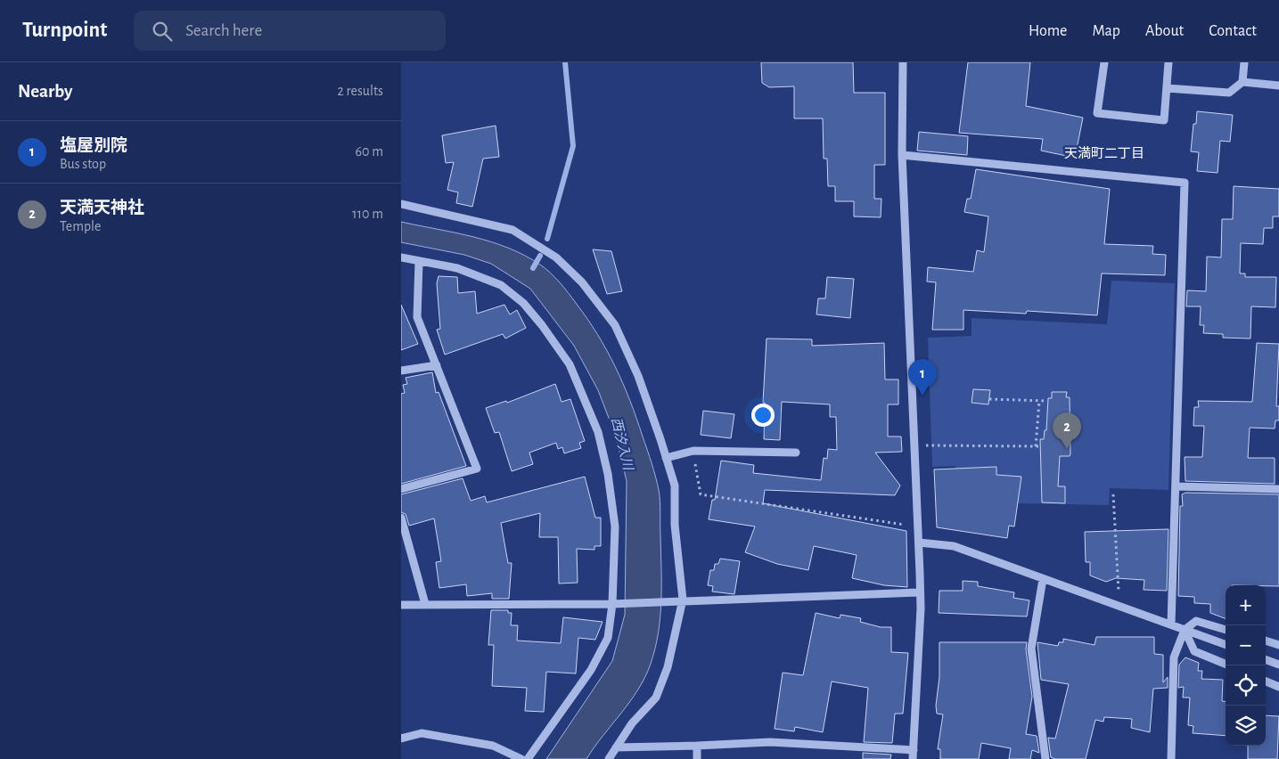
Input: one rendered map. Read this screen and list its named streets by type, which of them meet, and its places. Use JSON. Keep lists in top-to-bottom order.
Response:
{
  "districts": ["天満町二丁目"],
  "water": ["西汐入川"],
  "page": {
    "header": "Turnpoint",
    "search": "Search here",
    "nav": [
      "Home",
      "Map",
      "About",
      "Contact"
    ],
    "heading": ["Nearby", "2 results"],
    "list": [
      {
        "mark": "1",
        "name": "塩屋別院",
        "note": "Bus stop",
        "value": "60 m"
      },
      {
        "mark": "2",
        "name": "天満天神社",
        "note": "Temple",
        "value": "110 m"
      }
    ],
    "pins": ["1", "2"],
    "map_buttons": ["+", "−"]
  }
}
